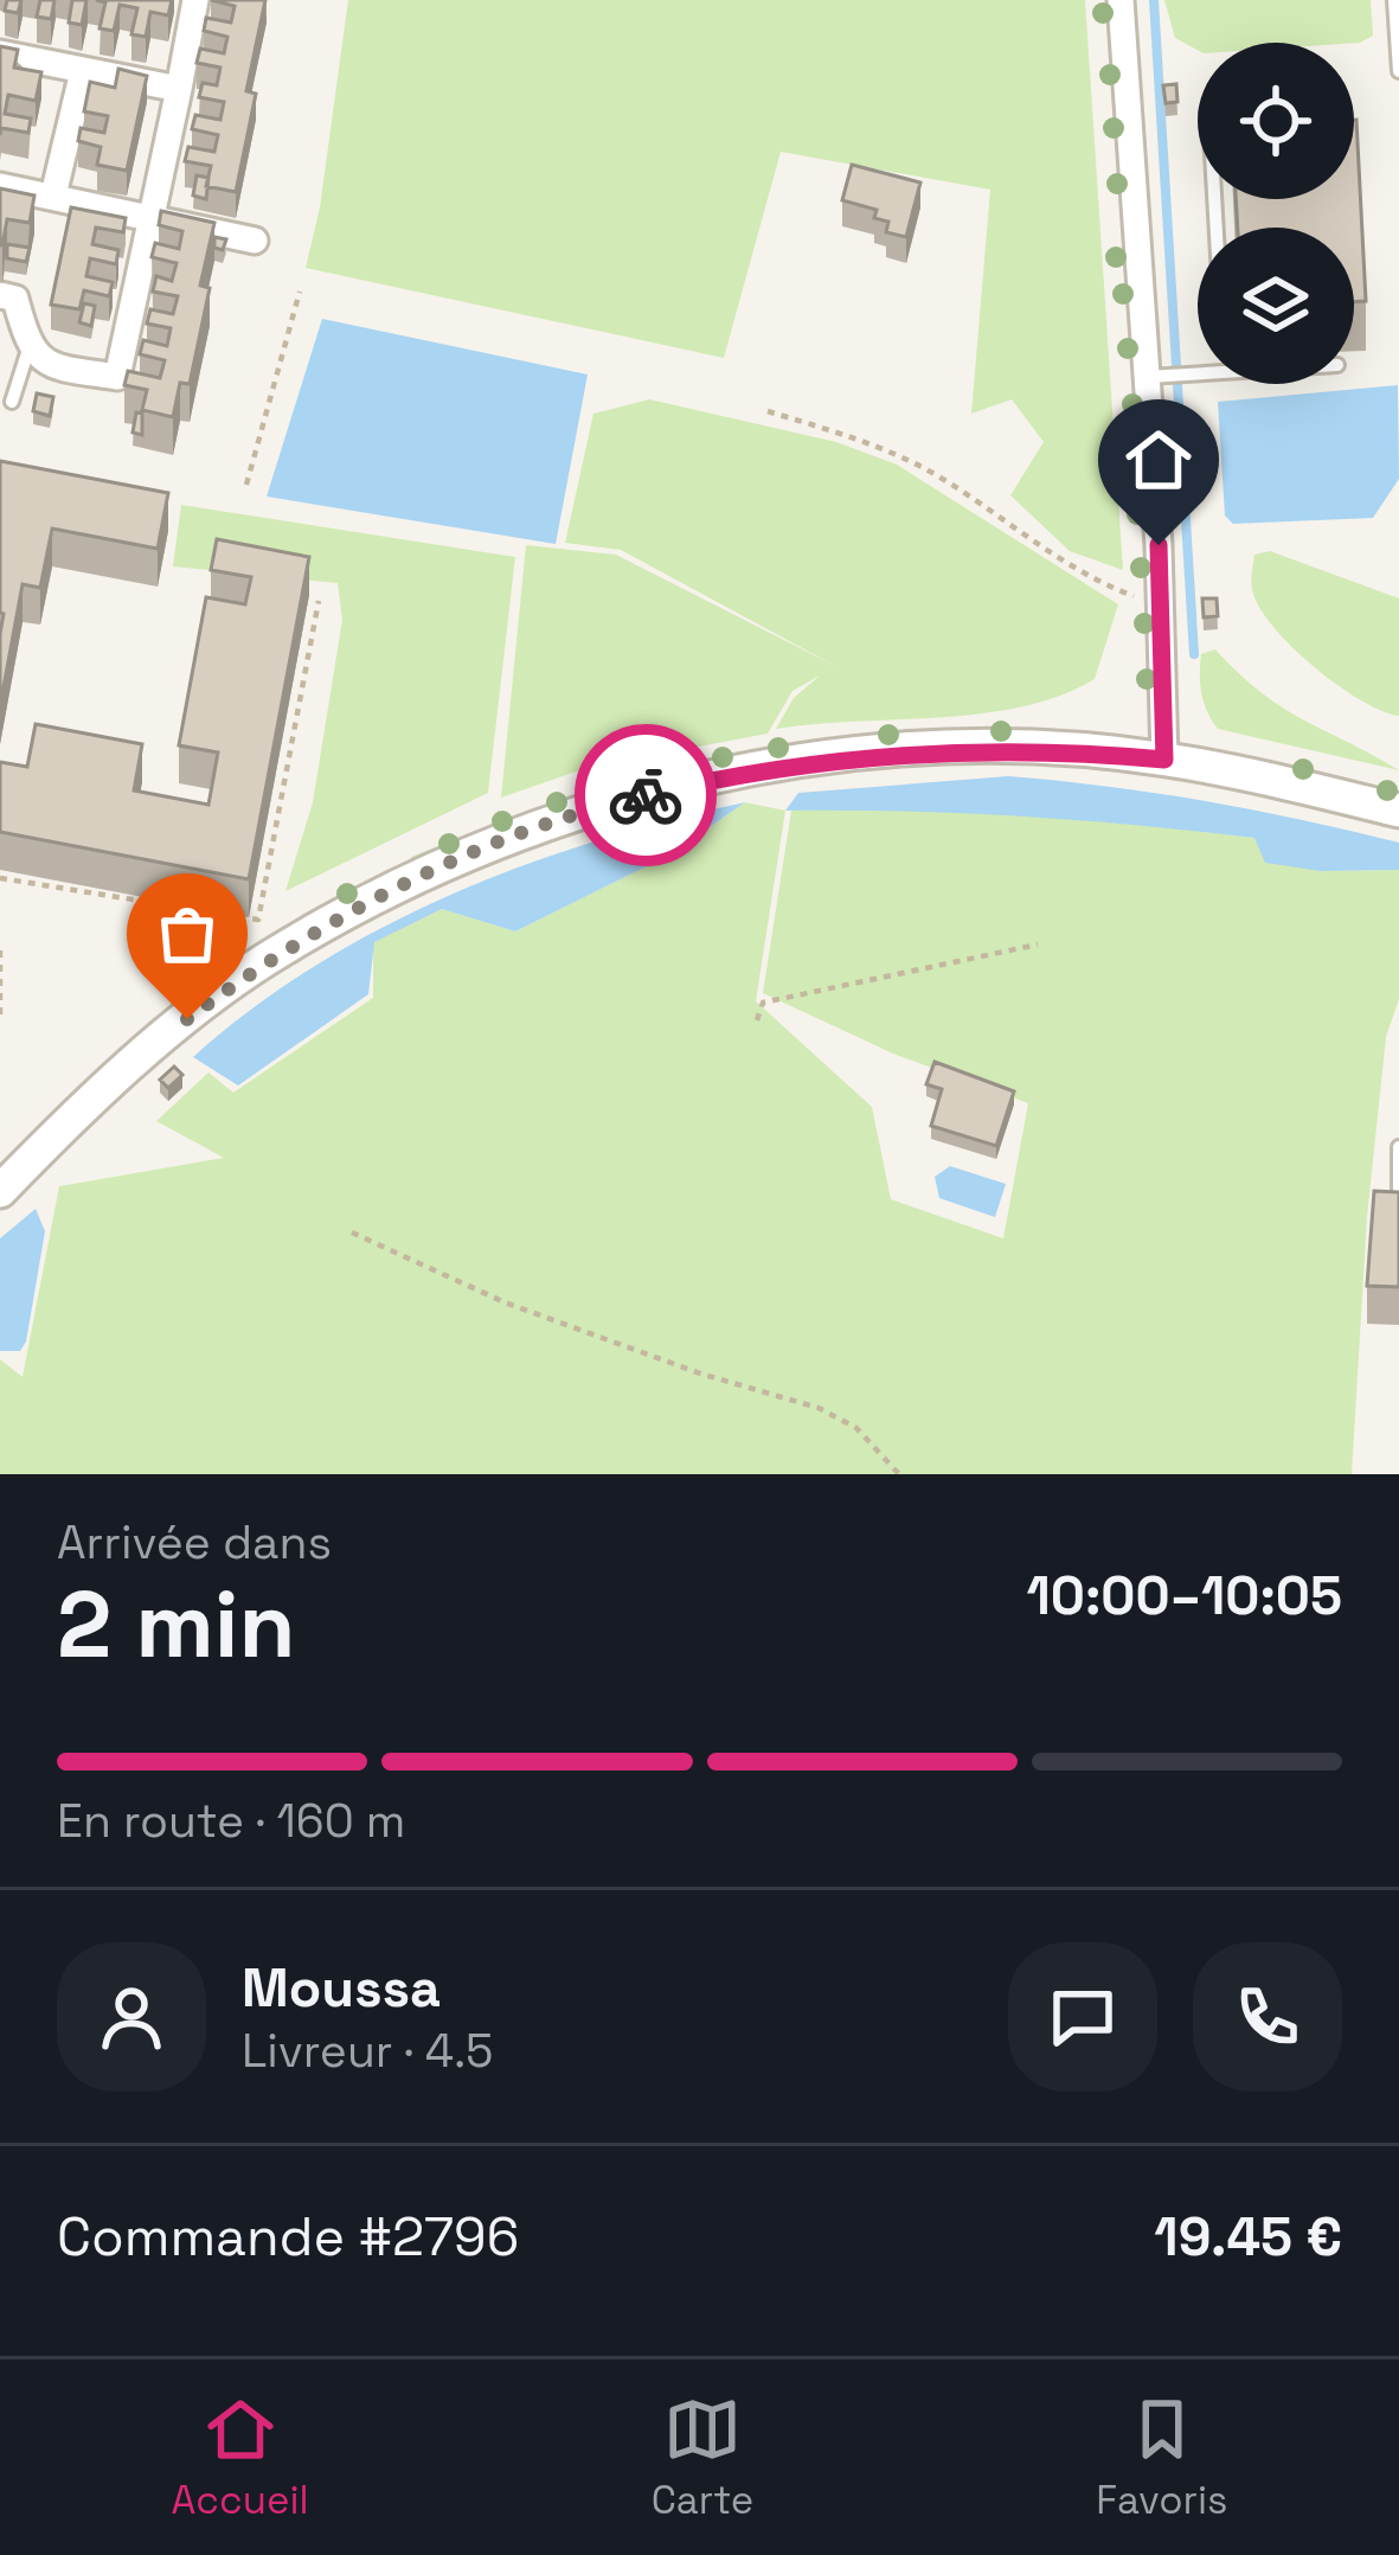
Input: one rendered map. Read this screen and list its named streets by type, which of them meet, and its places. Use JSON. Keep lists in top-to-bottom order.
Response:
{
  "page": {
    "heading": ["2 min", "Arrivée dans", "10:00–10:05"],
    "panel": [
      "Moussa",
      "Livreur · 4.5",
      "Commande #2796",
      "19.45 €"
    ],
    "bar": "En route · 160 m",
    "tabs": ["Accueil", "Carte", "Favoris"]
  }
}
